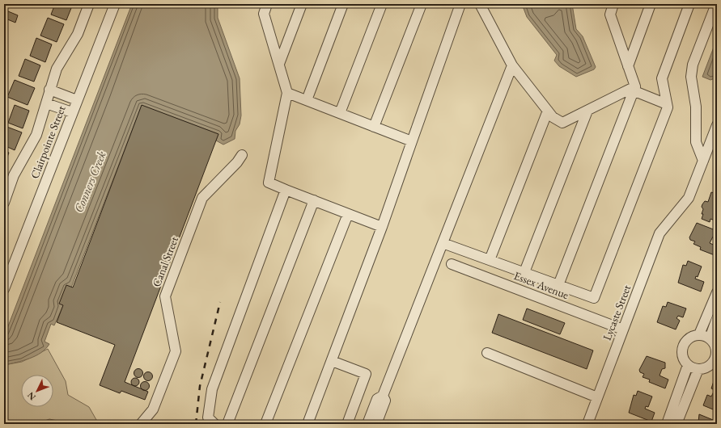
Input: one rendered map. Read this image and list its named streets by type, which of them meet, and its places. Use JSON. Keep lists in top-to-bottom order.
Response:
{
  "streets": {
    "street": [
      "Clairpointe Street",
      "Canal Street",
      "Essex Avenue",
      "Lycaste Street"
    ]
  },
  "crossings": [
    ["Essex Avenue", "Lycaste Street"]
  ],
  "water": ["Conners Creek"],
  "north": "bottom left"
}
